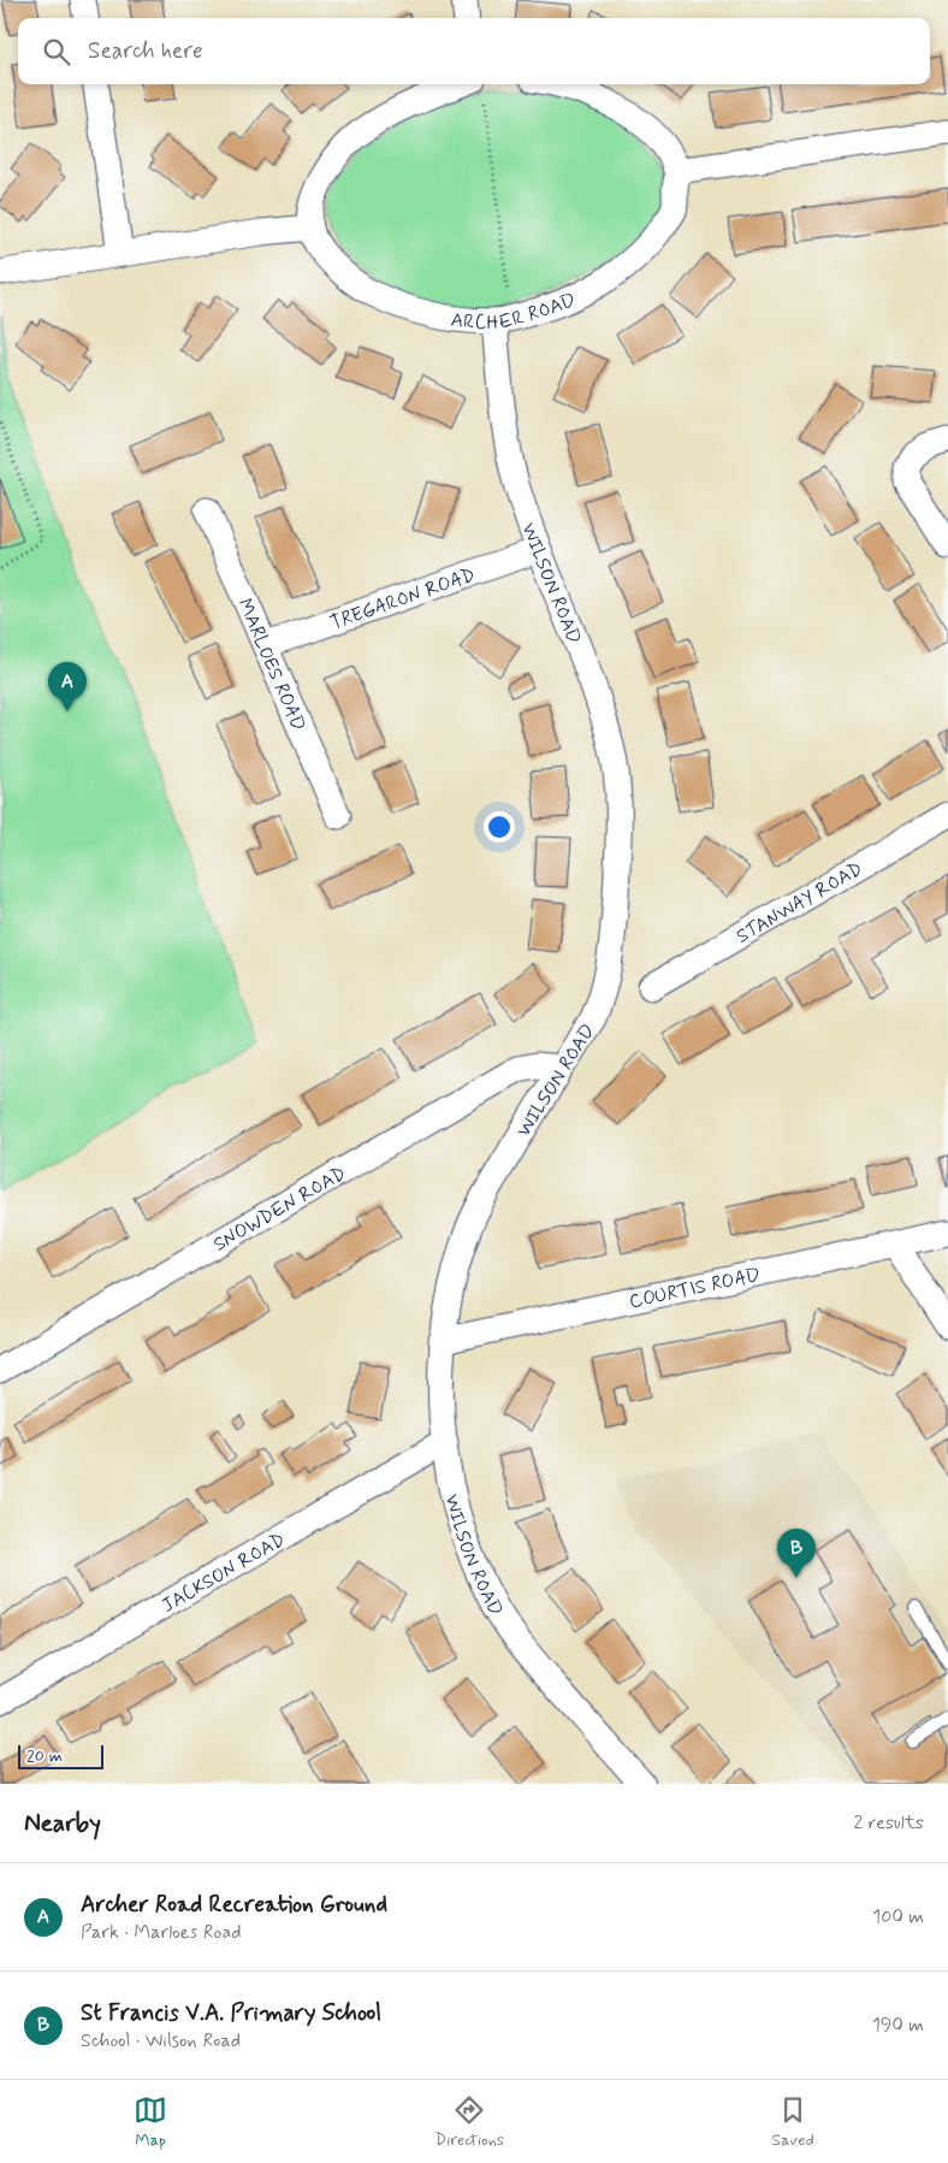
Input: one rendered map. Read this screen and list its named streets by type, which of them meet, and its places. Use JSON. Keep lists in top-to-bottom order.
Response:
{
  "streets": {
    "street": [
      "ARCHER ROAD",
      "WILSON ROAD",
      "TREGARON ROAD",
      "MARLOES ROAD",
      "STANWAY ROAD",
      "SNOWDEN ROAD",
      "COURTIS ROAD",
      "JACKSON ROAD"
    ]
  },
  "crossings": [
    ["ARCHER ROAD", "WILSON ROAD"],
    ["WILSON ROAD", "TREGARON ROAD"],
    ["WILSON ROAD", "SNOWDEN ROAD"],
    ["WILSON ROAD", "COURTIS ROAD"],
    ["WILSON ROAD", "JACKSON ROAD"],
    ["TREGARON ROAD", "MARLOES ROAD"]
  ],
  "scale_bar": "20 m",
  "page": {
    "search": "Search here",
    "pins": ["A", "B"],
    "scale": "20 m",
    "heading": ["Nearby", "2 results"],
    "list": [
      {
        "mark": "A",
        "name": "Archer Road Recreation Ground",
        "note": "Park · Marloes Road",
        "value": "100 m"
      },
      {
        "mark": "B",
        "name": "St Francis V.A. Primary School",
        "note": "School · Wilson Road",
        "value": "190 m"
      }
    ],
    "nav": ["Map", "Directions", "Saved"]
  }
}
